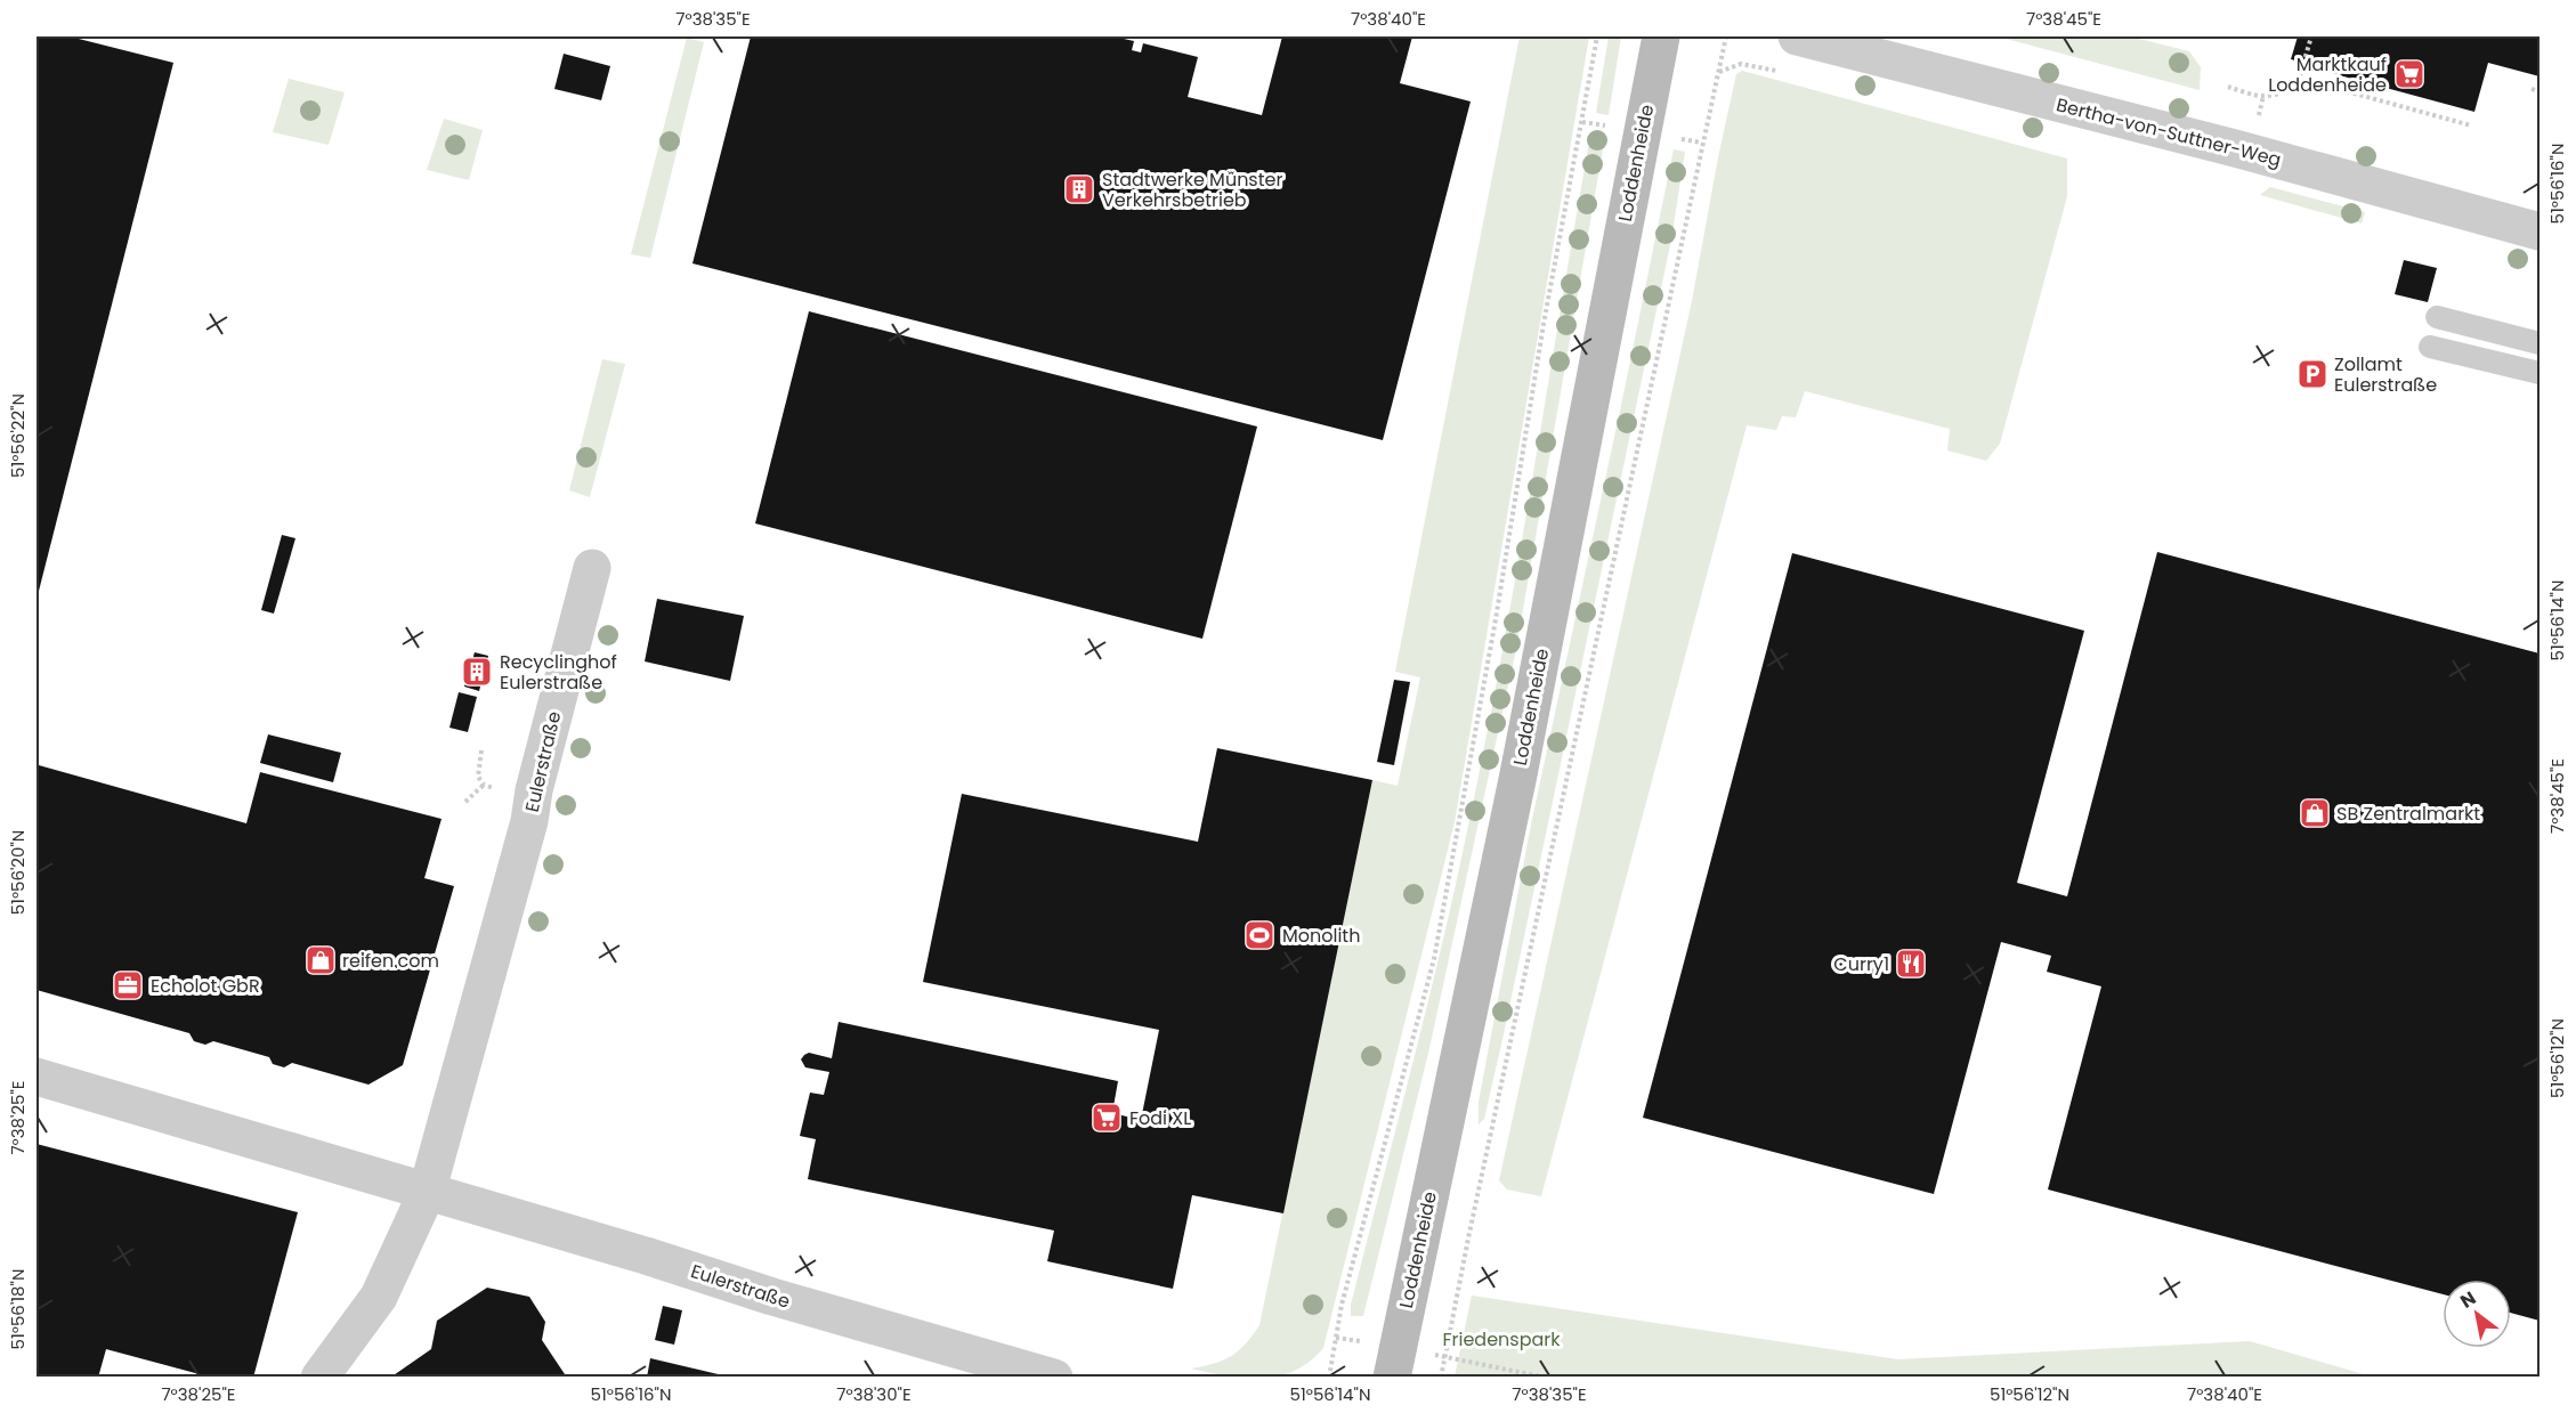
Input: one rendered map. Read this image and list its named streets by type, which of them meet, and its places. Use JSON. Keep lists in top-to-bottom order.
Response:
{
  "streets": {
    "street": ["Bertha-von-Suttner-Weg", "Loddenheide", "Eulerstraße"]
  },
  "parks": ["Friedenspark"],
  "places": {
    "supermarket": ["Marktkauf Loddenheide", "Fodi XL"],
    "building": ["Stadtwerke Münster Verkehrsbetrieb", "Recyclinghof Eulerstraße"],
    "parking": ["Zollamt Eulerstraße"],
    "shop": ["SB Zentralmarkt", "reifen.com"],
    "sports": ["Monolith"],
    "restaurant": ["Curry1"],
    "office": ["Echolot GbR"]
  },
  "north": "top left",
  "coordinates": [
    "7°38'35\"E",
    "7°38'40\"E",
    "7°38'45\"E",
    "51°56'16\"N",
    "51°56'22\"N",
    "51°56'14\"N",
    "51°56'20\"N",
    "51°56'12\"N",
    "7°38'25\"E",
    "51°56'18\"N",
    "7°38'30\"E"
  ]
}
